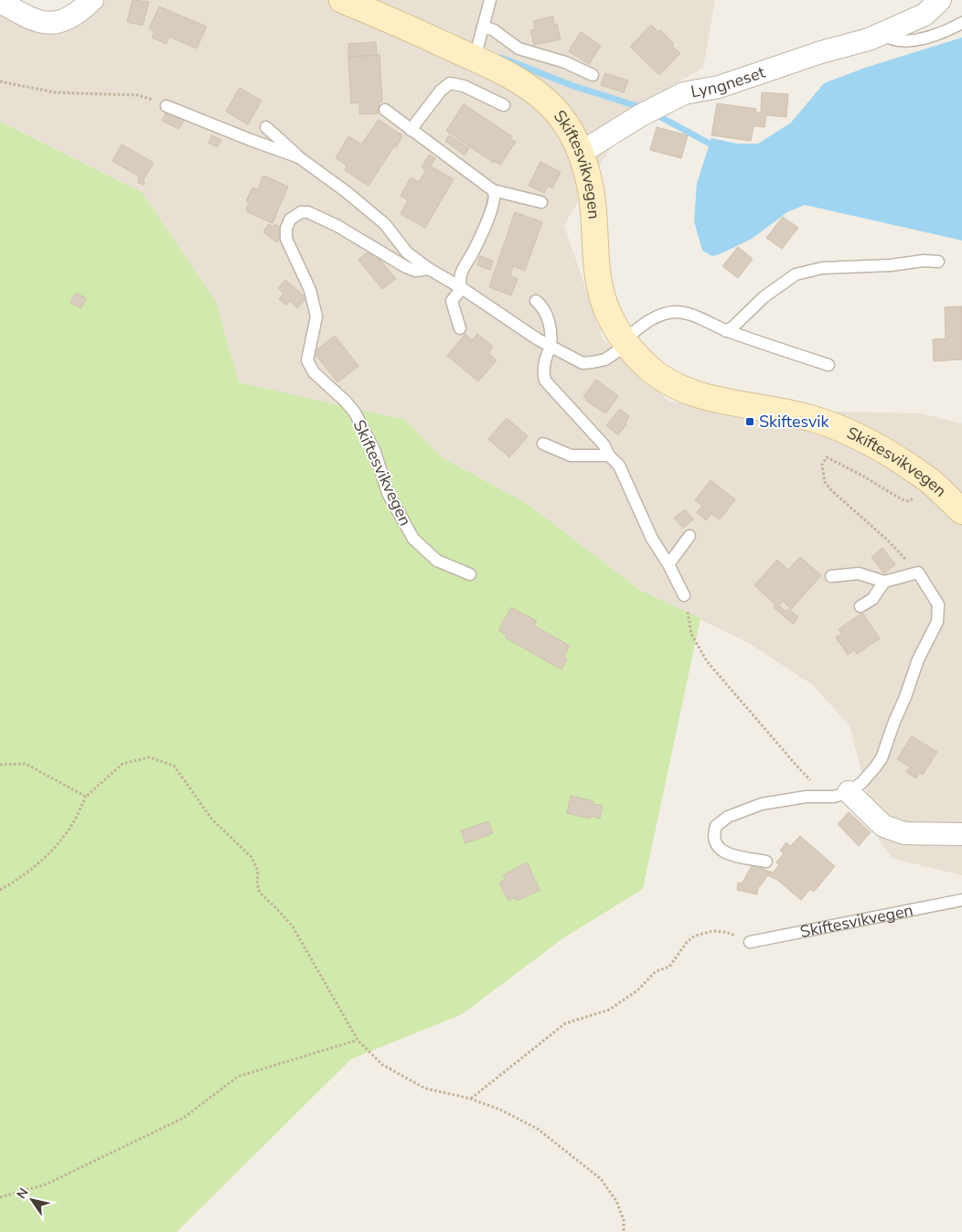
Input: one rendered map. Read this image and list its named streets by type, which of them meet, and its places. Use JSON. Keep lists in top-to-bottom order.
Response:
{
  "streets": {
    "main road": ["Skiftesvikvegen"],
    "street": ["Lyngneset"]
  },
  "crossings": [
    ["Lyngneset", "Skiftesvikvegen"]
  ],
  "places": {
    "transit": ["Skiftesvik"]
  },
  "north": "top left"
}
